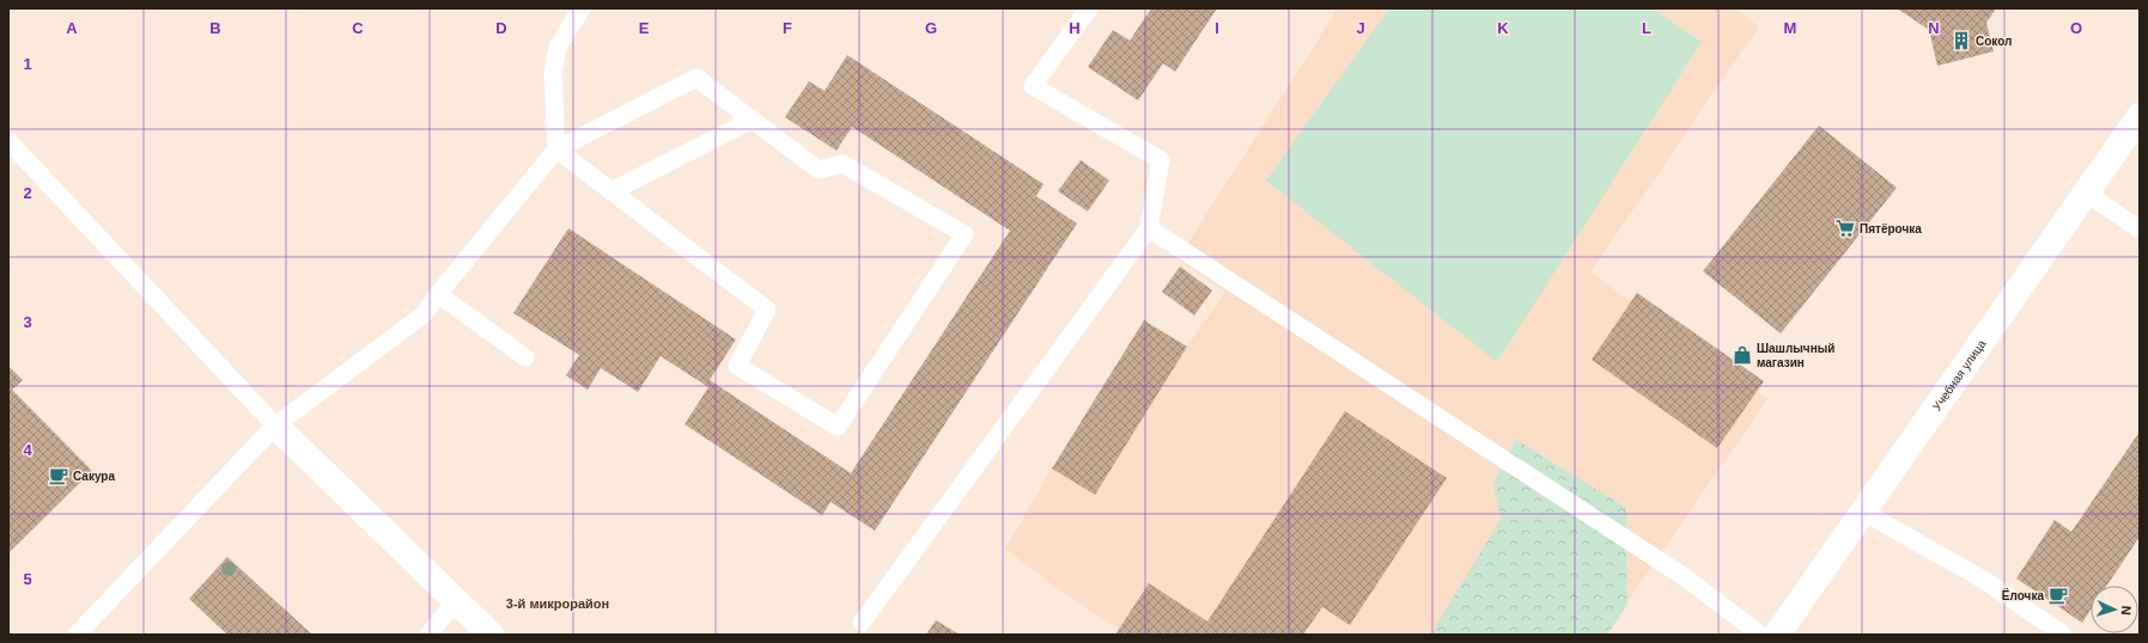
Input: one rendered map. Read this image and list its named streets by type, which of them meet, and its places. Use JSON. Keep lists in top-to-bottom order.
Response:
{
  "streets": {
    "street": ["Учебная улица"]
  },
  "districts": ["3-й микрорайон"],
  "places": {
    "building": ["Сокол"],
    "supermarket": ["Пятёрочка"],
    "shop": ["Шашлычный магазин"],
    "cafe": ["Сакура", "Ёлочка"]
  },
  "north": "right",
  "grid": {
    "columns": [
      "A",
      "B",
      "C",
      "D",
      "E",
      "F",
      "G",
      "H",
      "I",
      "J",
      "K",
      "L",
      "M",
      "N",
      "O"
    ],
    "rows": [
      "1",
      "2",
      "3",
      "4",
      "5"
    ]
  }
}
